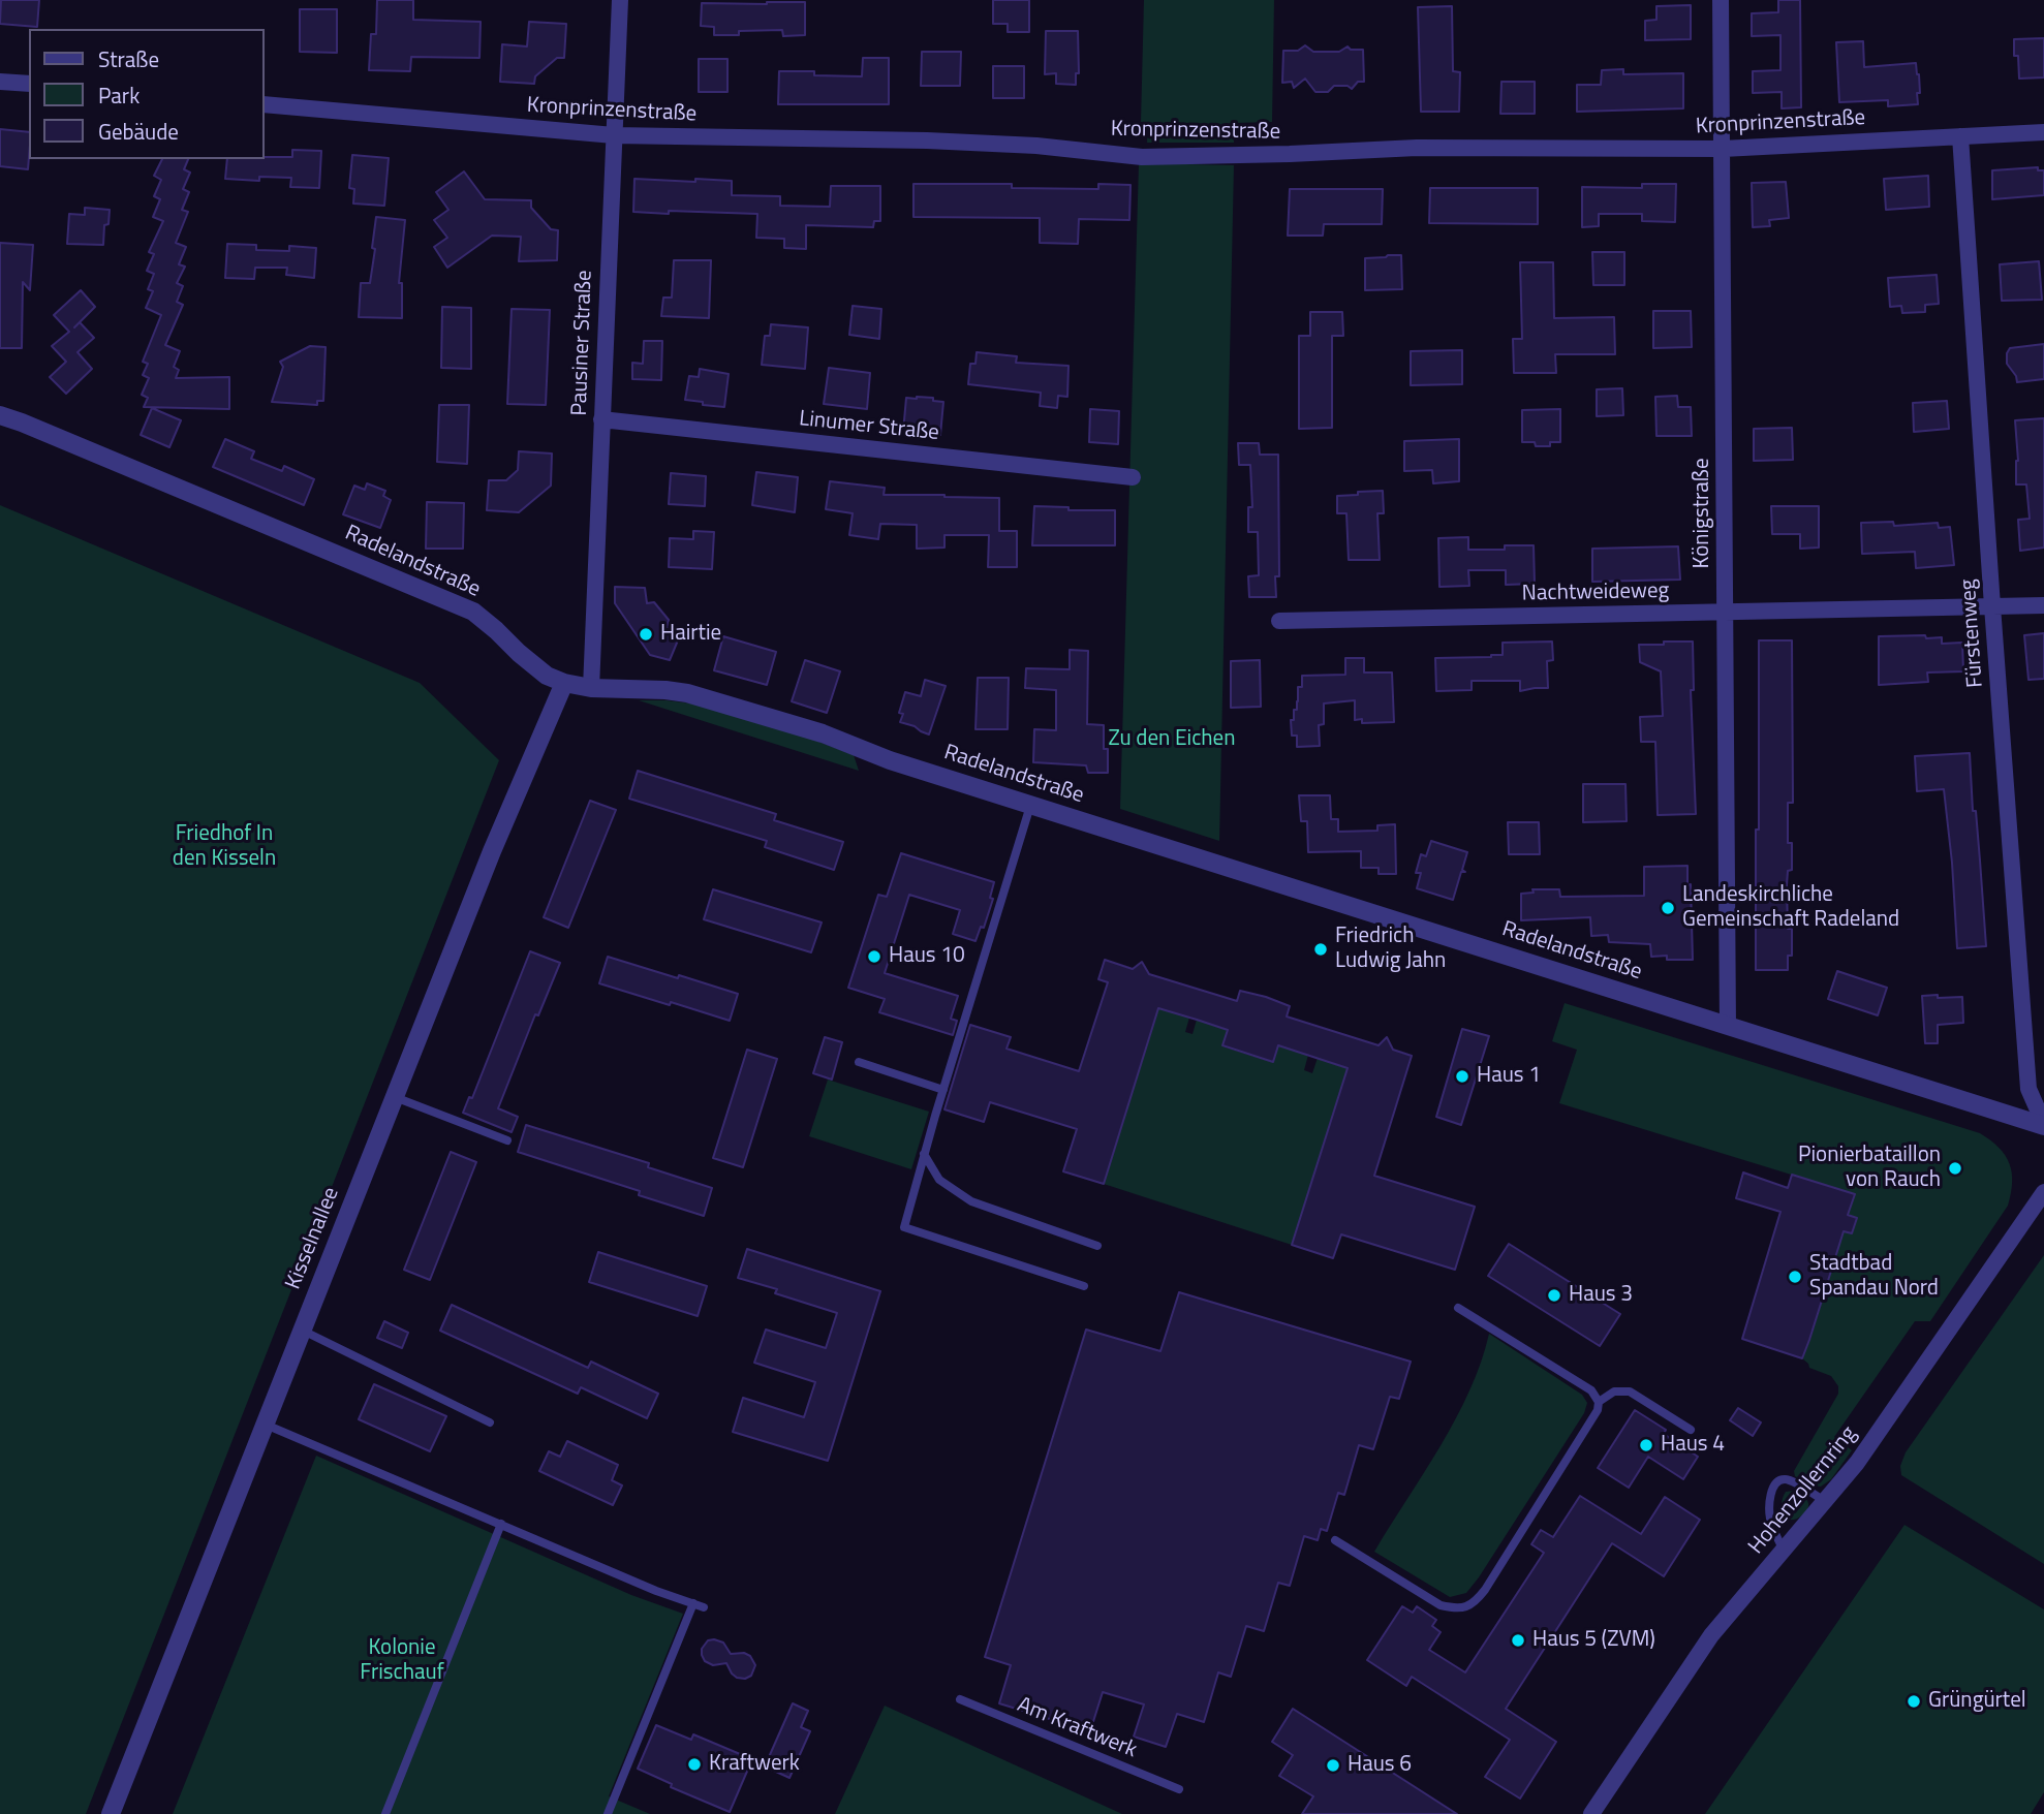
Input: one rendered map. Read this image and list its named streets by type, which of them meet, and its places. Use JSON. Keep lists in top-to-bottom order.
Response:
{
  "streets": {
    "street": [
      "Kronprinzenstraße",
      "Pausiner Straße",
      "Linumer Straße",
      "Königstraße",
      "Radelandstraße",
      "Nachtweideweg",
      "Fürstenweg",
      "Kisselnallee",
      "Hohenzollernring"
    ],
    "lane": ["Am Kraftwerk"]
  },
  "crossings": [
    ["Kronprinzenstraße", "Pausiner Straße"],
    ["Kronprinzenstraße", "Königstraße"],
    ["Kronprinzenstraße", "Fürstenweg"],
    ["Pausiner Straße", "Linumer Straße"],
    ["Pausiner Straße", "Radelandstraße"],
    ["Königstraße", "Radelandstraße"],
    ["Königstraße", "Nachtweideweg"],
    ["Radelandstraße", "Fürstenweg"],
    ["Radelandstraße", "Kisselnallee"],
    ["Nachtweideweg", "Fürstenweg"]
  ],
  "parks": ["Zu den Eichen", "Friedhof In den Kisseln", "Kolonie Frischauf"],
  "places": [
    "Hairtie",
    "Landeskirchliche Gemeinschaft Radeland",
    "Friedrich Ludwig Jahn",
    "Haus 10",
    "Haus 1",
    "Pionierbataillon von Rauch",
    "Stadtbad Spandau Nord",
    "Haus 3",
    "Haus 4",
    "Haus 5 (ZVM)",
    "Grüngürtel",
    "Kraftwerk",
    "Haus 6"
  ],
  "legend": ["Straße", "Park", "Gebäude"]
}
